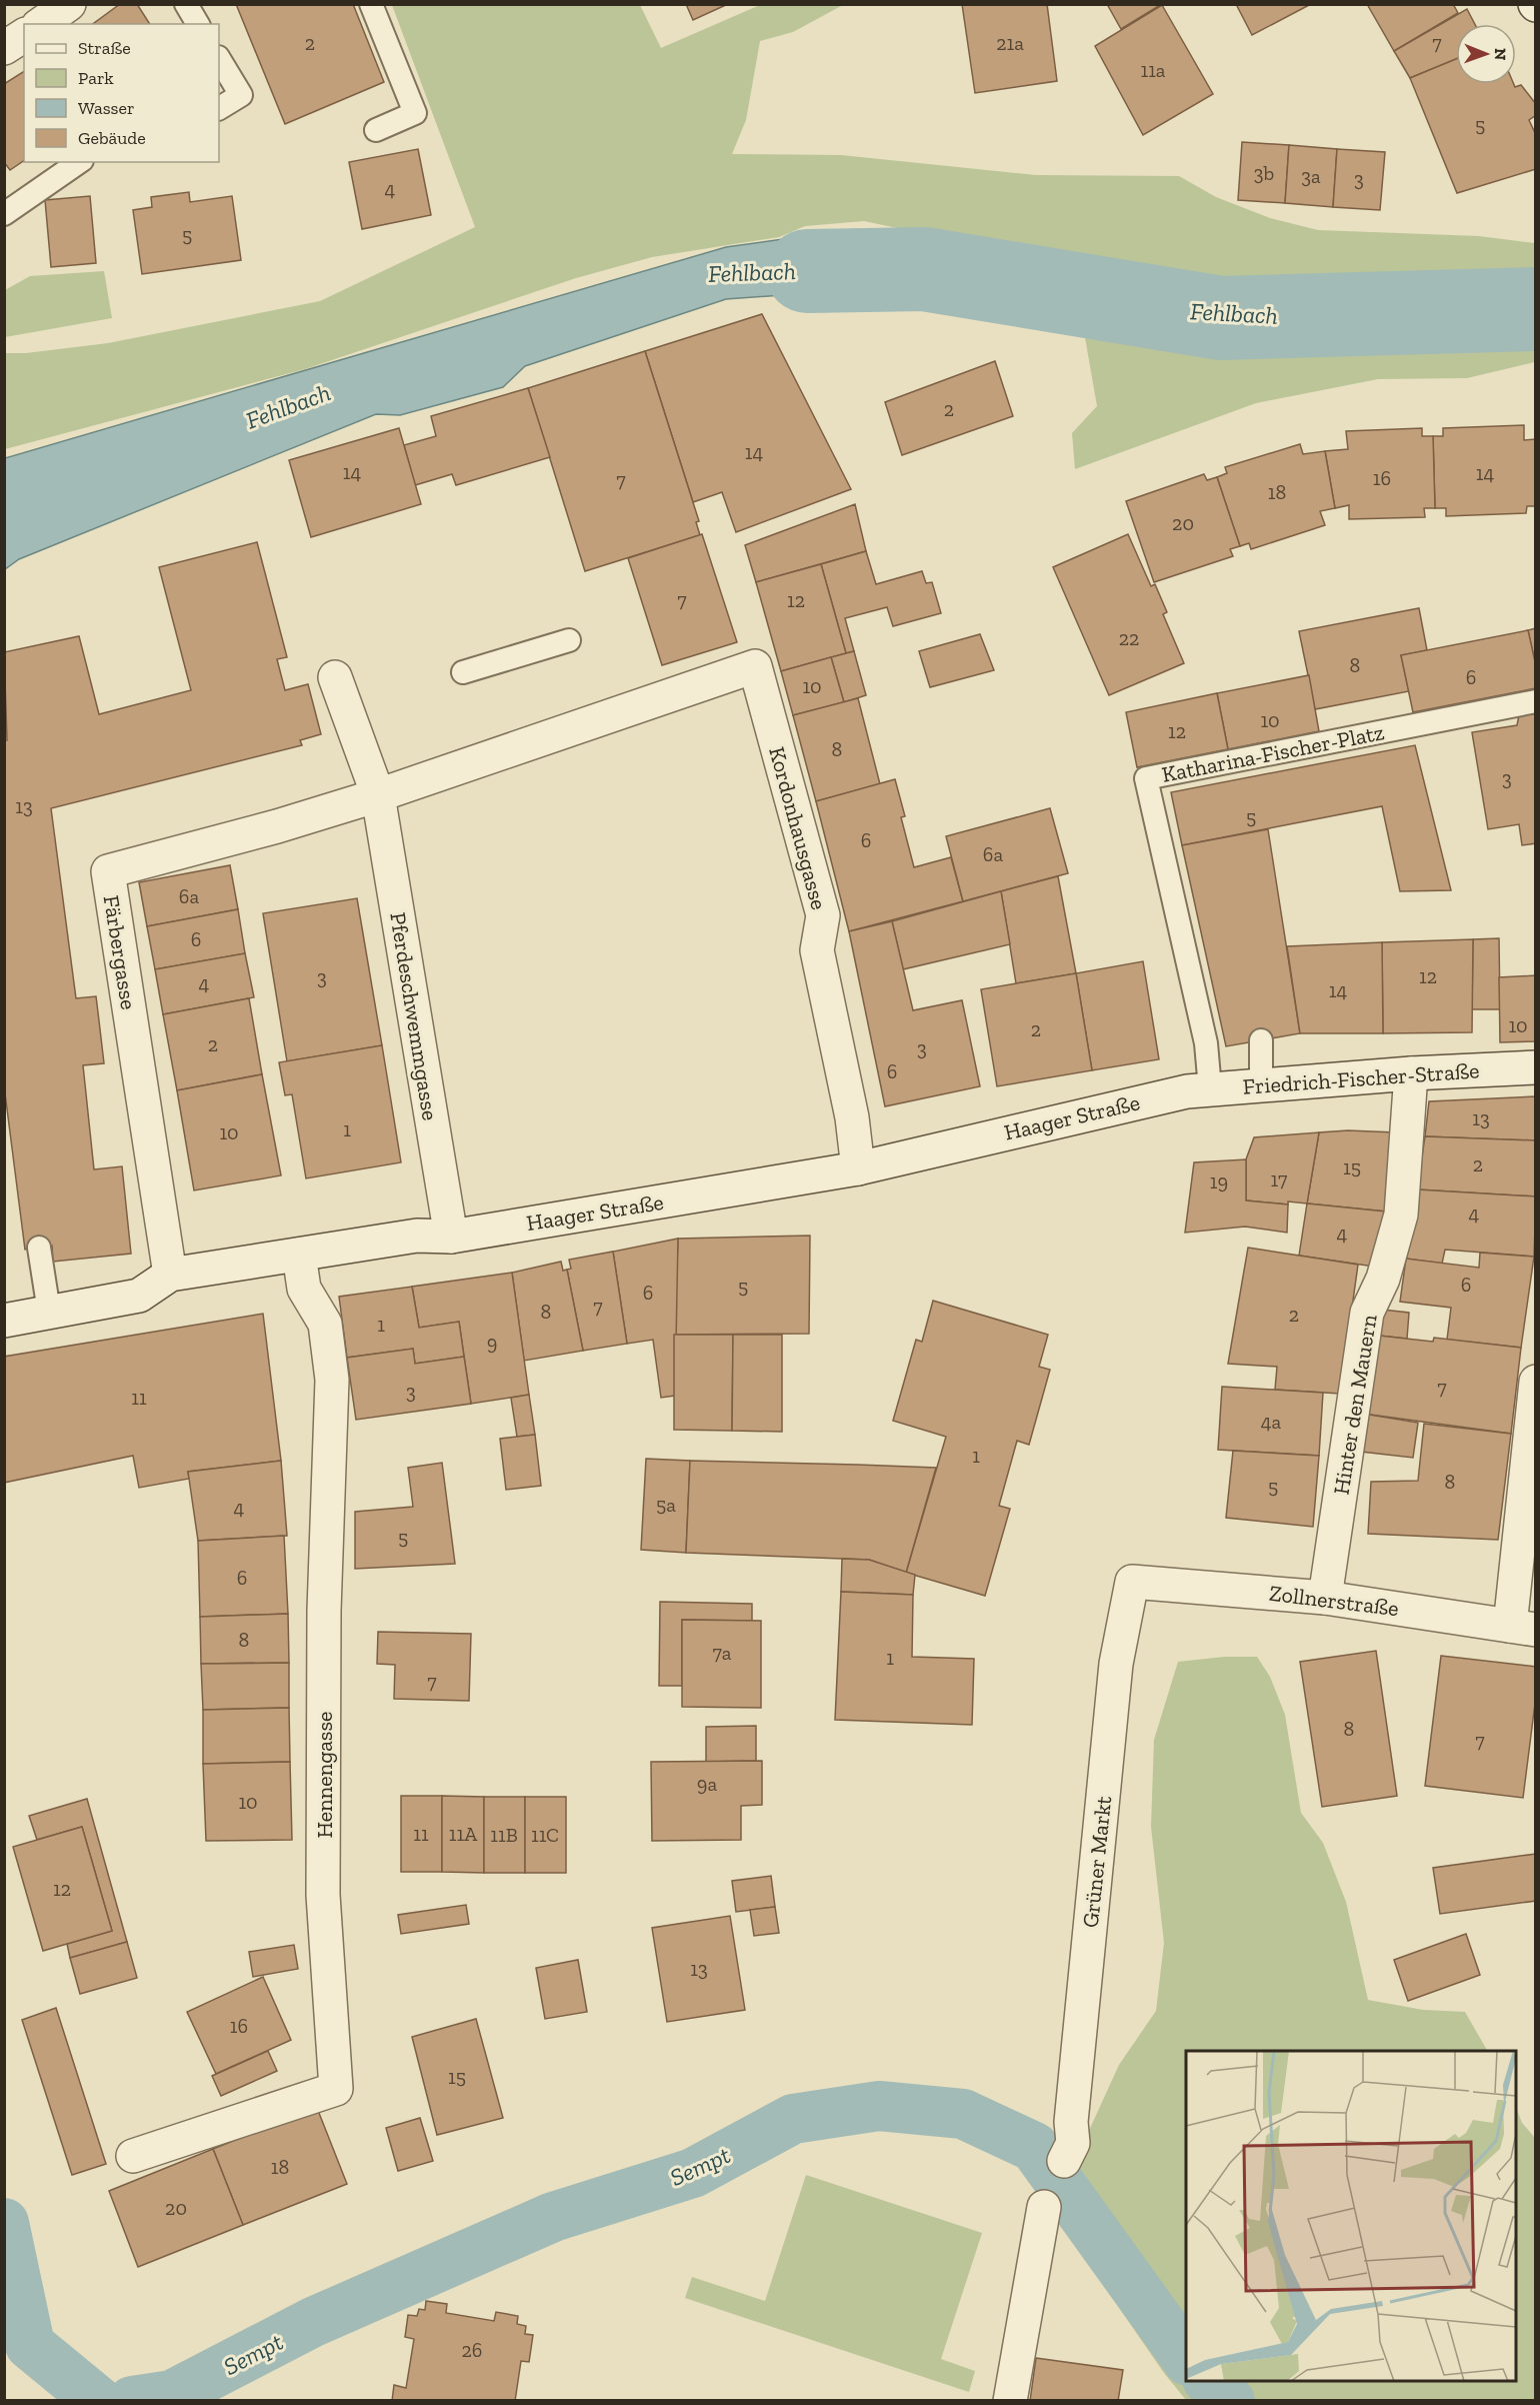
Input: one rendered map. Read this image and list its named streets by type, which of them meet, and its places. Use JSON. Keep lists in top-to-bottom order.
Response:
{
  "streets": {
    "street": [
      "Kordonhausgasse",
      "Färbergasse",
      "Pferdeschwemmgasse",
      "Friedrich-Fischer-Straße",
      "Haager Straße",
      "Hinter den Mauern",
      "Zollnerstraße",
      "Hennengasse",
      "Grüner Markt"
    ],
    "lane": ["Katharina-Fischer-Platz"]
  },
  "crossings": [
    ["Katharina-Fischer-Platz", "Friedrich-Fischer-Straße"],
    ["Katharina-Fischer-Platz", "Haager Straße"],
    ["Kordonhausgasse", "Färbergasse"],
    ["Kordonhausgasse", "Pferdeschwemmgasse"],
    ["Kordonhausgasse", "Haager Straße"],
    ["Färbergasse", "Pferdeschwemmgasse"],
    ["Färbergasse", "Haager Straße"],
    ["Pferdeschwemmgasse", "Haager Straße"],
    ["Friedrich-Fischer-Straße", "Haager Straße"],
    ["Friedrich-Fischer-Straße", "Hinter den Mauern"],
    ["Haager Straße", "Hennengasse"],
    ["Hinter den Mauern", "Zollnerstraße"],
    ["Zollnerstraße", "Grüner Markt"]
  ],
  "water": ["Fehlbach", "Sempt"],
  "house_numbers": [
    "2",
    "21a",
    "7",
    "11a",
    "5",
    "3b",
    "3a",
    "3",
    "4",
    "5",
    "2",
    "14",
    "14",
    "14",
    "16",
    "7",
    "18",
    "20",
    "7",
    "12",
    "22",
    "8",
    "6",
    "10",
    "10",
    "12",
    "8",
    "3",
    "13",
    "5",
    "6",
    "6a",
    "6a",
    "6",
    "12",
    "3",
    "4",
    "14",
    "10",
    "2",
    "2",
    "3",
    "6",
    "13",
    "1",
    "10",
    "2",
    "15",
    "17",
    "19",
    "4",
    "4",
    "6",
    "5",
    "6",
    "7",
    "8",
    "2",
    "1",
    "9",
    "7",
    "3",
    "11",
    "4a",
    "1",
    "8",
    "5",
    "5a",
    "4",
    "5",
    "6",
    "8",
    "7a",
    "1",
    "7",
    "8",
    "7",
    "9a",
    "10",
    "11",
    "11A",
    "11B",
    "11C",
    "12",
    "13",
    "16",
    "15",
    "18",
    "20",
    "26"
  ],
  "legend": [
    "Straße",
    "Park",
    "Wasser",
    "Gebäude"
  ],
  "north": "right"
}
